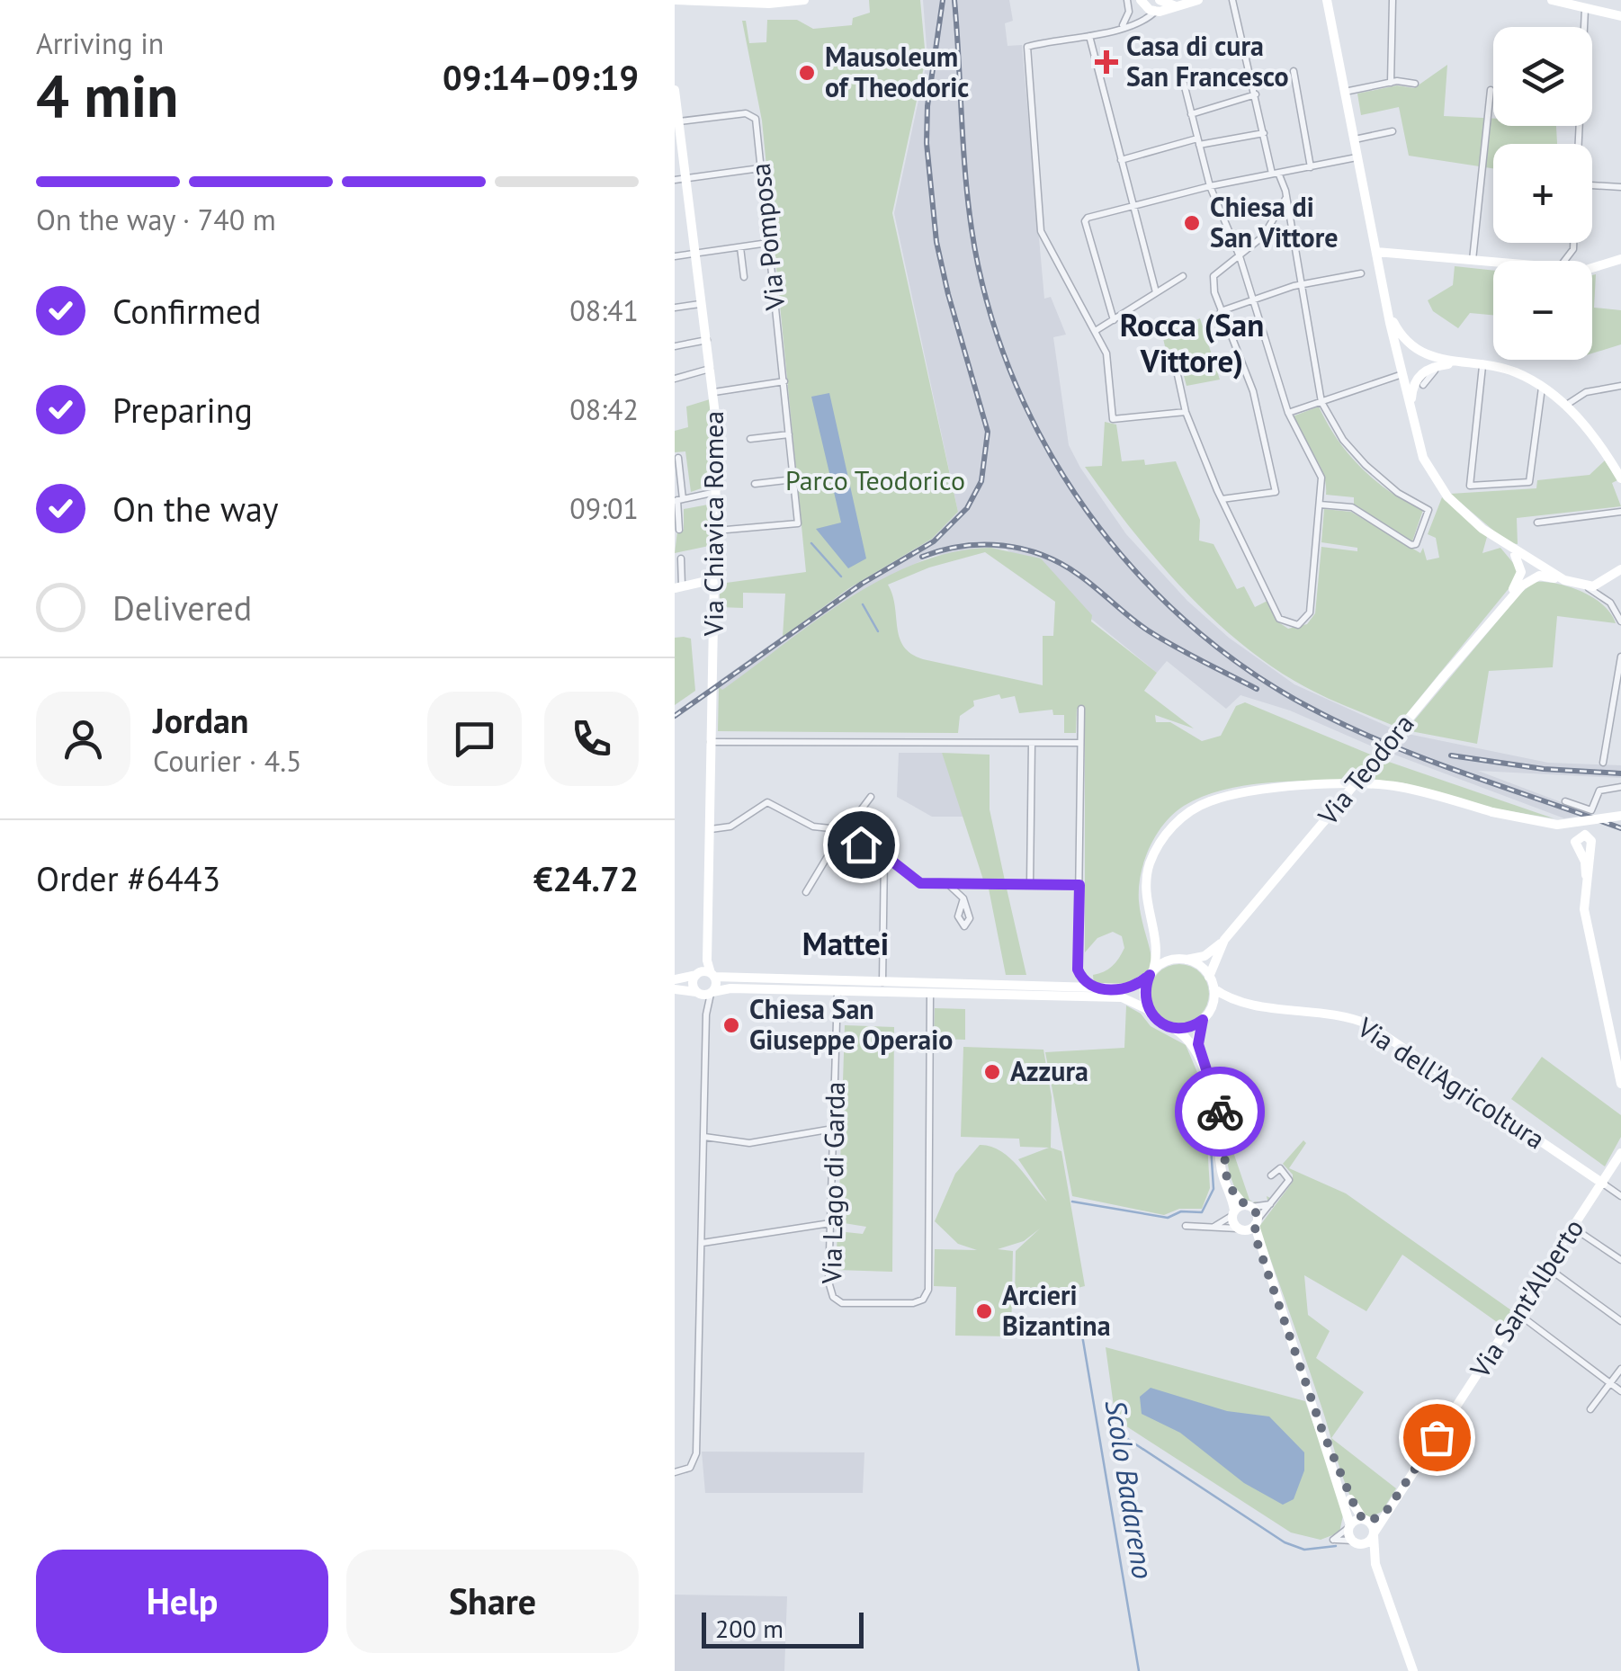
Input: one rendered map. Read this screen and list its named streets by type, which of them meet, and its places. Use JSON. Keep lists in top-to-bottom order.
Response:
{
  "streets": {
    "street": [
      "Via Pomposa",
      "Via Chiavica Romea",
      "Via Teodora",
      "Via dell'Agricoltura",
      "Via Lago di Garda",
      "Via Sant'Alberto"
    ]
  },
  "crossings": [
    ["Via Pomposa", "Via Chiavica Romea"],
    ["Via Teodora", "Via dell'Agricoltura"],
    ["Via dell'Agricoltura", "Via Sant'Alberto"]
  ],
  "districts": ["Rocca (San Vittore)", "Mattei"],
  "water": ["Scolo Badareno"],
  "parks": ["Parco Teodorico"],
  "places": {
    "health": ["Casa di cura San Francesco"],
    "other": [
      "Mausoleum of Theodoric",
      "Chiesa di San Vittore",
      "Chiesa San Giuseppe Operaio",
      "Azzura",
      "Arcieri Bizantina"
    ]
  },
  "scale_bar": "200 m",
  "page": {
    "heading": ["4 min", "Arriving in", "09:14–09:19"],
    "panel": [
      "Jordan",
      "Courier · 4.5",
      "Order #6443",
      "€24.72"
    ],
    "map_buttons": ["+", "−"],
    "bar": "On the way · 740 m",
    "list": [
      ["Confirmed", "08:41"],
      ["Preparing", "08:42"],
      ["On the way", "09:01"],
      "Delivered"
    ],
    "buttons": ["Help", "Share"],
    "scale": "200 m"
  }
}
